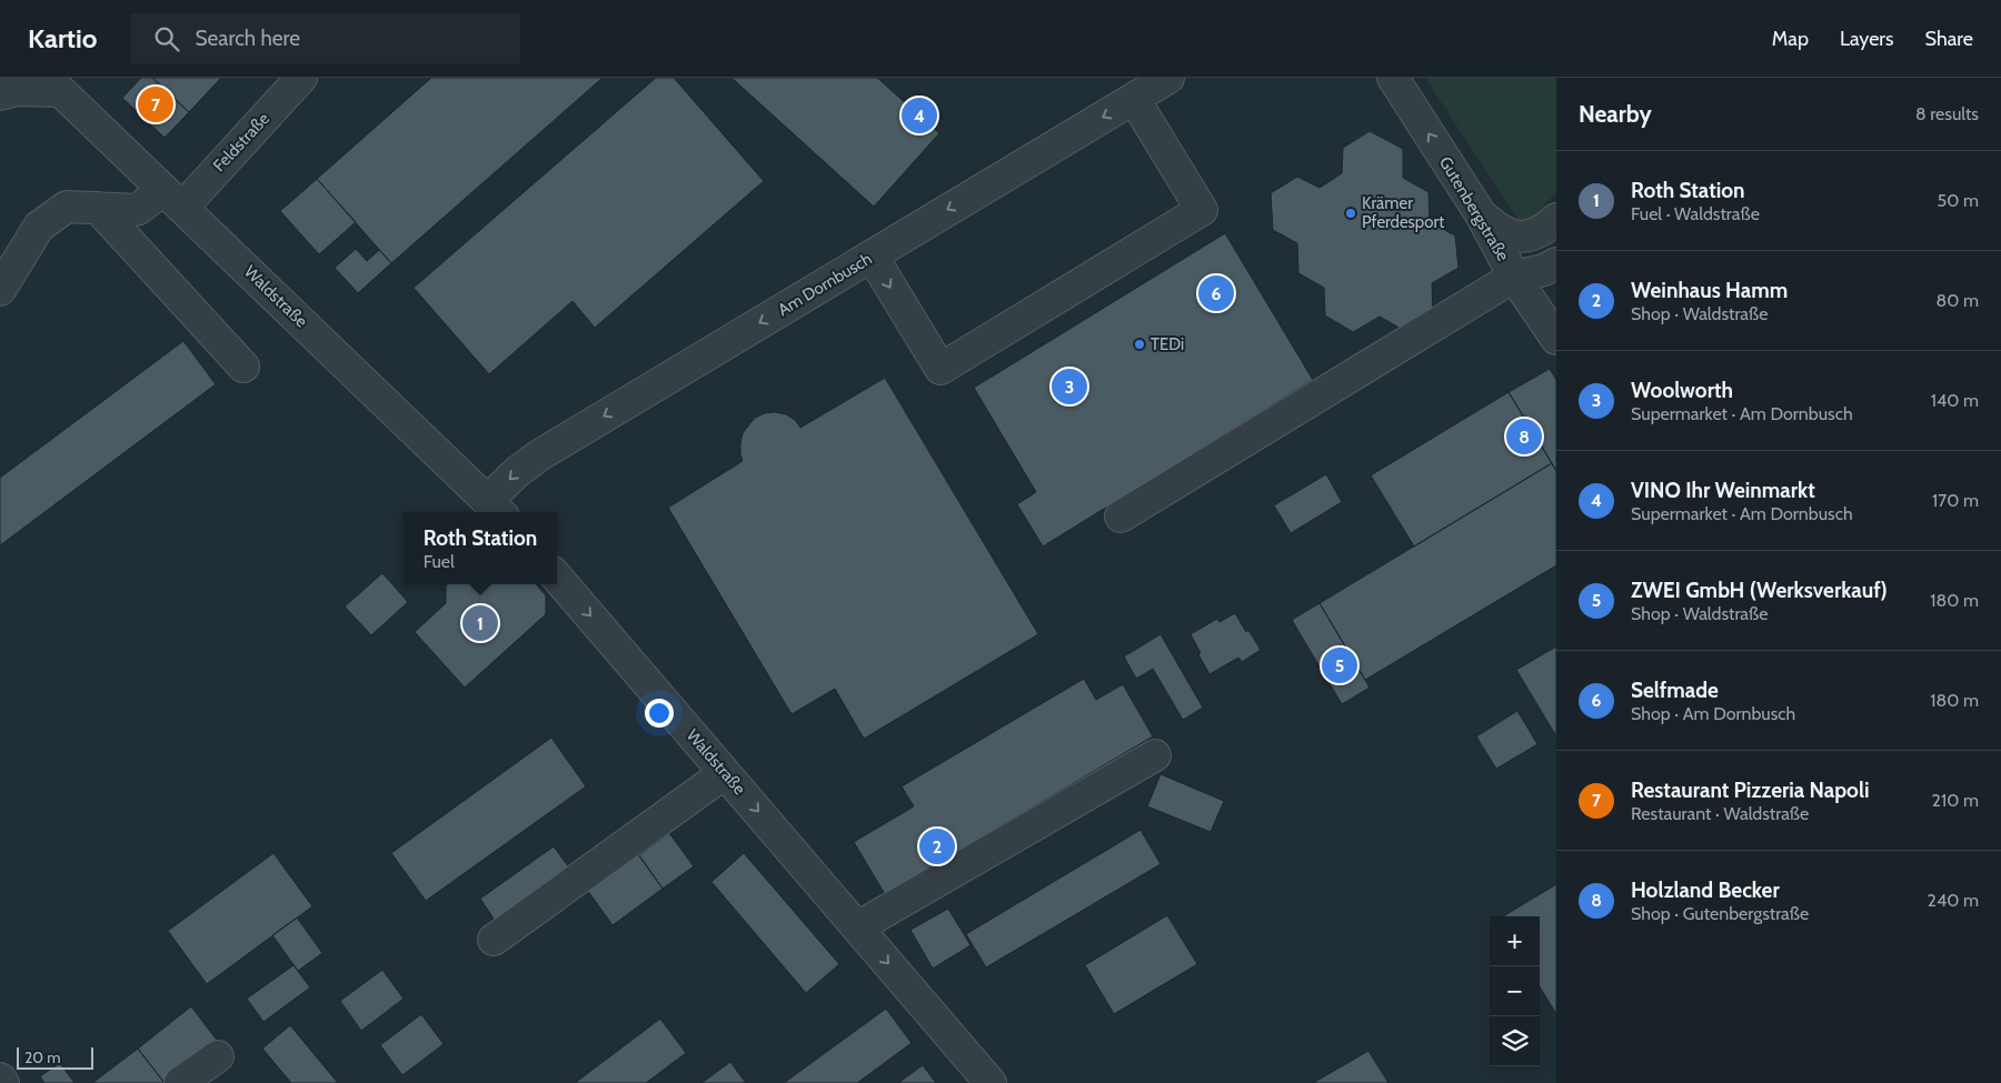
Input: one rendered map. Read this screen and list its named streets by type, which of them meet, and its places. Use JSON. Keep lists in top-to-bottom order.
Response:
{
  "streets": {
    "street": [
      "Feldstraße",
      "Gutenbergstraße",
      "Am Dornbusch",
      "Waldstraße"
    ]
  },
  "crossings": [
    ["Feldstraße", "Waldstraße"],
    ["Am Dornbusch", "Waldstraße"]
  ],
  "one_way": ["Gutenbergstraße", "Am Dornbusch", "Waldstraße"],
  "places": ["Krämer Pferdesport", "TEDi"],
  "scale_bar": "20 m",
  "page": {
    "header": "Kartio",
    "search": "Search here",
    "nav": ["Map", "Layers", "Share"],
    "heading": ["Nearby", "8 results"],
    "pins": [
      "7",
      "4",
      "6",
      "3",
      "8",
      "1",
      "5",
      "2"
    ],
    "list": [
      {
        "mark": "1",
        "name": "Roth Station",
        "note": "Fuel · Waldstraße",
        "value": "50 m"
      },
      {
        "mark": "2",
        "name": "Weinhaus Hamm",
        "note": "Shop · Waldstraße",
        "value": "80 m"
      },
      {
        "mark": "3",
        "name": "Woolworth",
        "note": "Supermarket · Am Dornbusch",
        "value": "140 m"
      },
      {
        "mark": "4",
        "name": "VINO Ihr Weinmarkt",
        "note": "Supermarket · Am Dornbusch",
        "value": "170 m"
      },
      {
        "mark": "5",
        "name": "ZWEI GmbH (Werksverkauf)",
        "note": "Shop · Waldstraße",
        "value": "180 m"
      },
      {
        "mark": "6",
        "name": "Selfmade",
        "note": "Shop · Am Dornbusch",
        "value": "180 m"
      },
      {
        "mark": "7",
        "name": "Restaurant Pizzeria Napoli",
        "note": "Restaurant · Waldstraße",
        "value": "210 m"
      },
      {
        "mark": "8",
        "name": "Holzland Becker",
        "note": "Shop · Gutenbergstraße",
        "value": "240 m"
      }
    ],
    "popup": ["Roth Station", "Fuel"],
    "map_buttons": ["+", "−"],
    "scale": "20 m"
  }
}
